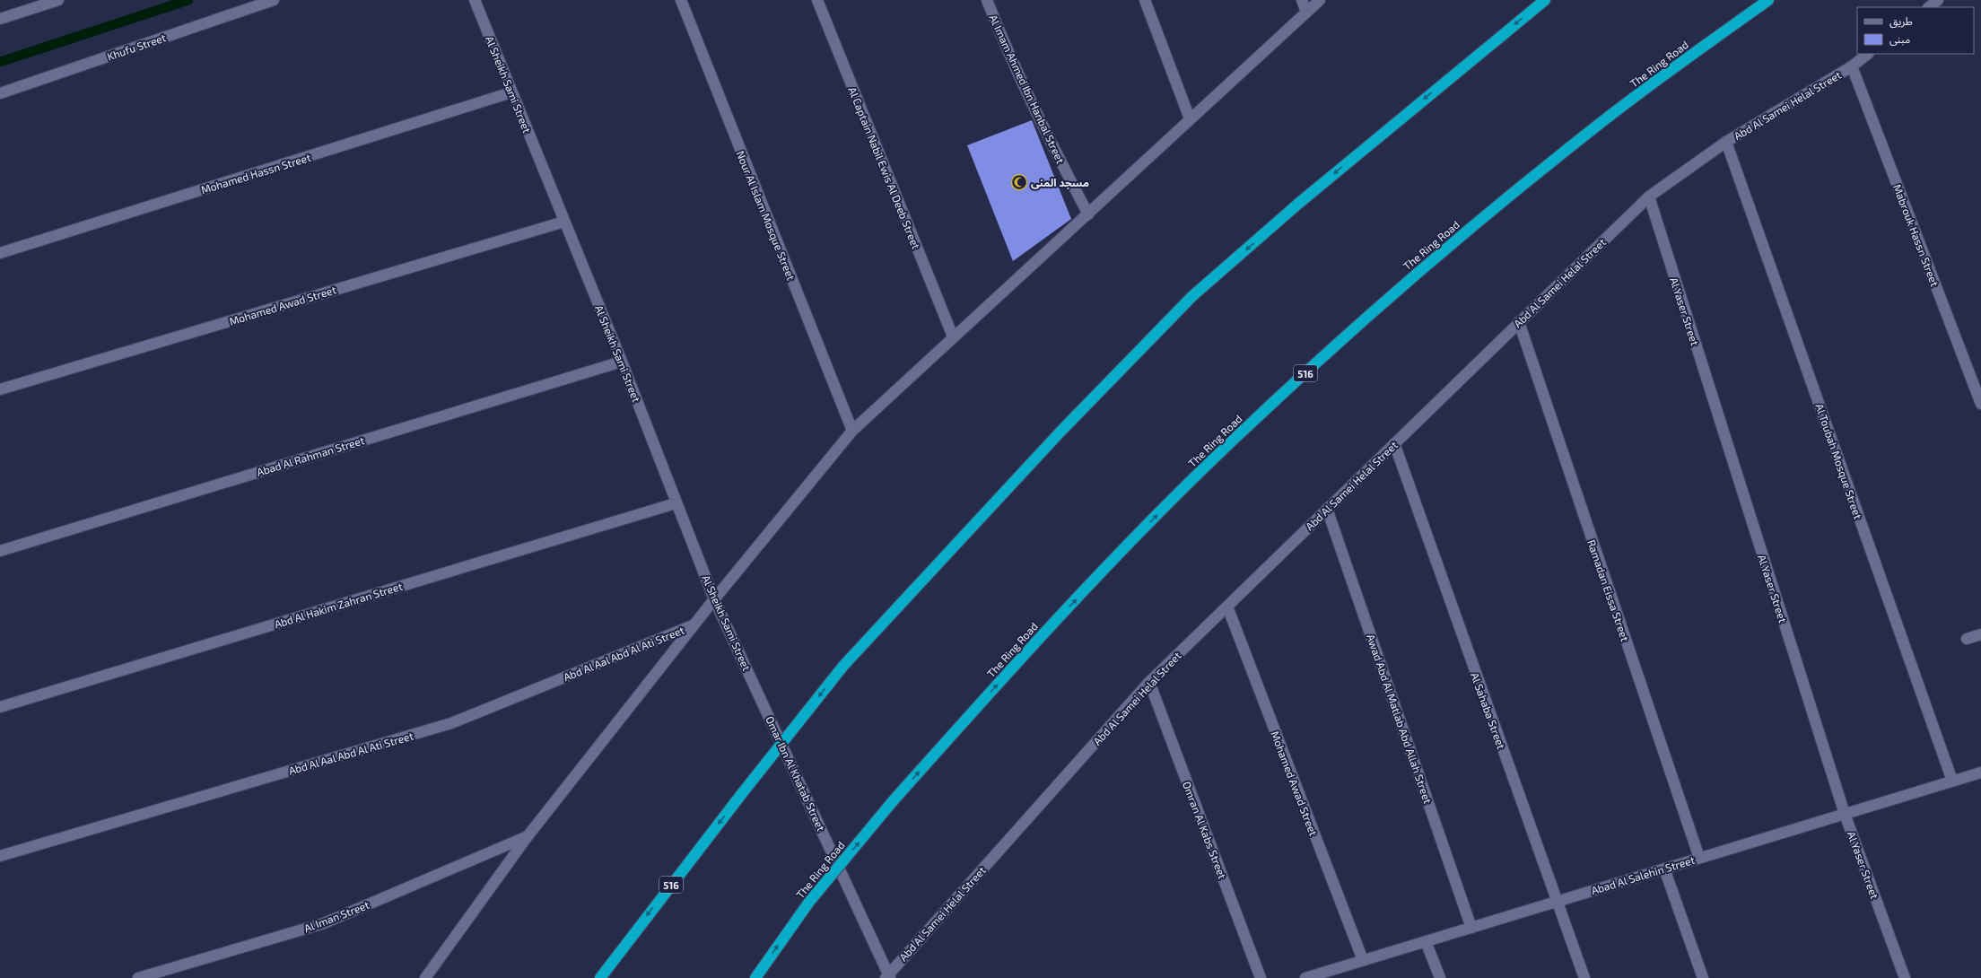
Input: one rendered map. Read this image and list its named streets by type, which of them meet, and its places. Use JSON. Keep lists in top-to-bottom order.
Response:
{
  "streets": {
    "highway": ["The Ring Road", "516"],
    "street": [
      "Khufu Street",
      "Al Sheikh Sami Street",
      "Al Imam Ahmed Ibn Hanbal Street",
      "Abd Al Samei Helal Street",
      "Al Captain Nabil Ewis Al Deeb Street",
      "Mohamed Hassn Street",
      "Nour Al Islam Mosque Street",
      "Mabrouk Hassn Street",
      "Mohamed Awad Street",
      "Al Yaser Street",
      "Abad Al Rahman Street",
      "Al Toubah Mosque Street",
      "Ramadan Eissa Street",
      "Abd Al Hakim Zahran Street",
      "Abd Al Aal Abd Al Ati Street",
      "Al Sahaba Street",
      "Awad Abd Al Matlab Abd Allah Street",
      "Omar Ibn Al Khatab Street",
      "Omran Al Kabs Street",
      "Abad Al Salehin Street",
      "Al Iman Street"
    ]
  },
  "crossings": [
    ["Al Sheikh Sami Street", "Mohamed Hassn Street"],
    ["Al Sheikh Sami Street", "Mohamed Awad Street"],
    ["Al Sheikh Sami Street", "Abad Al Rahman Street"],
    ["Al Sheikh Sami Street", "Abd Al Hakim Zahran Street"],
    ["Al Sheikh Sami Street", "Omar Ibn Al Khatab Street"],
    ["Abd Al Samei Helal Street", "Mabrouk Hassn Street"],
    ["Abd Al Samei Helal Street", "Mohamed Awad Street"],
    ["Abd Al Samei Helal Street", "Al Yaser Street"],
    ["Abd Al Samei Helal Street", "Al Toubah Mosque Street"],
    ["Abd Al Samei Helal Street", "Ramadan Eissa Street"],
    ["Abd Al Samei Helal Street", "Al Sahaba Street"],
    ["Abd Al Samei Helal Street", "Awad Abd Al Matlab Abd Allah Street"],
    ["Abd Al Samei Helal Street", "Omar Ibn Al Khatab Street"],
    ["Abd Al Samei Helal Street", "Omran Al Kabs Street"],
    ["Mohamed Awad Street", "Abad Al Salehin Street"],
    ["Al Yaser Street", "Abad Al Salehin Street"],
    ["Al Toubah Mosque Street", "Abad Al Salehin Street"],
    ["Ramadan Eissa Street", "Abad Al Salehin Street"],
    ["Al Sahaba Street", "Abad Al Salehin Street"],
    ["Awad Abd Al Matlab Abd Allah Street", "Abad Al Salehin Street"]
  ],
  "one_way": ["The Ring Road"],
  "places": {
    "mosque": ["مسجد المنى"]
  },
  "legend": ["طريق", "مبنى"]
}
